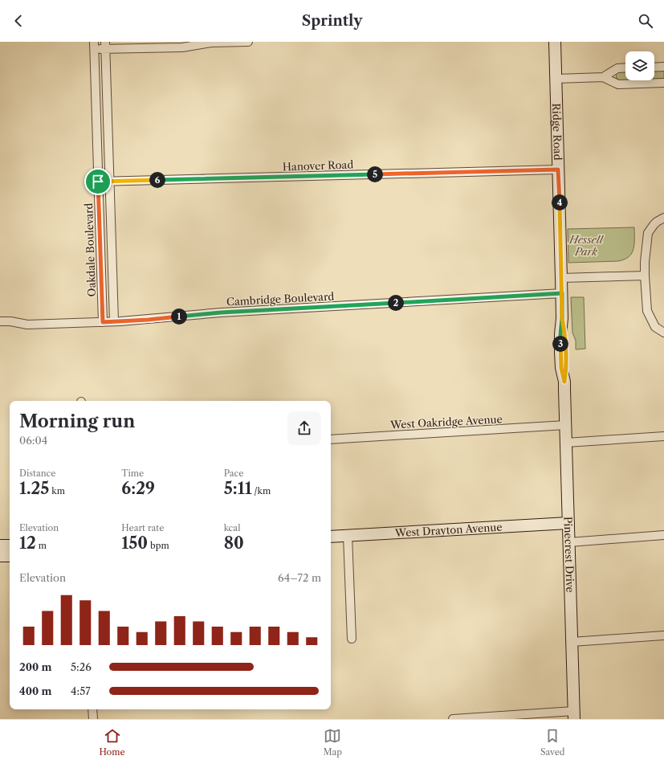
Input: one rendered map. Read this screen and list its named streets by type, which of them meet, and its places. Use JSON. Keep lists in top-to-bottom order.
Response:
{
  "streets": {
    "street": [
      "Ridge Road",
      "Hanover Road",
      "Oakdale Boulevard",
      "Cambridge Boulevard",
      "West Oakridge Avenue",
      "West Drayton Avenue",
      "Pinecrest Drive"
    ]
  },
  "crossings": [
    ["Ridge Road", "Hanover Road"],
    ["Ridge Road", "Cambridge Boulevard"],
    ["Ridge Road", "Pinecrest Drive"],
    ["Hanover Road", "Oakdale Boulevard"],
    ["Oakdale Boulevard", "Cambridge Boulevard"],
    ["West Oakridge Avenue", "Pinecrest Drive"],
    ["West Drayton Avenue", "Pinecrest Drive"]
  ],
  "parks": ["Hessell Park"],
  "page": {
    "header": "Sprintly",
    "pins": [
      "5",
      "6",
      "4",
      "2",
      "1",
      "3"
    ],
    "heading": ["Morning run", "06:04"],
    "stats": [
      ["Distance", "1.25 km"],
      ["Time", "6:29"],
      ["Pace", "5:11 /km"],
      ["Elevation", "12 m"],
      ["Heart rate", "150 bpm"],
      ["kcal", "80"]
    ],
    "chart": ["Elevation", "64–72 m"],
    "list": [
      {
        "name": "200 m",
        "note": "5:26"
      },
      {
        "name": "400 m",
        "note": "4:57"
      }
    ],
    "tabs": ["Home", "Map", "Saved"]
  }
}
